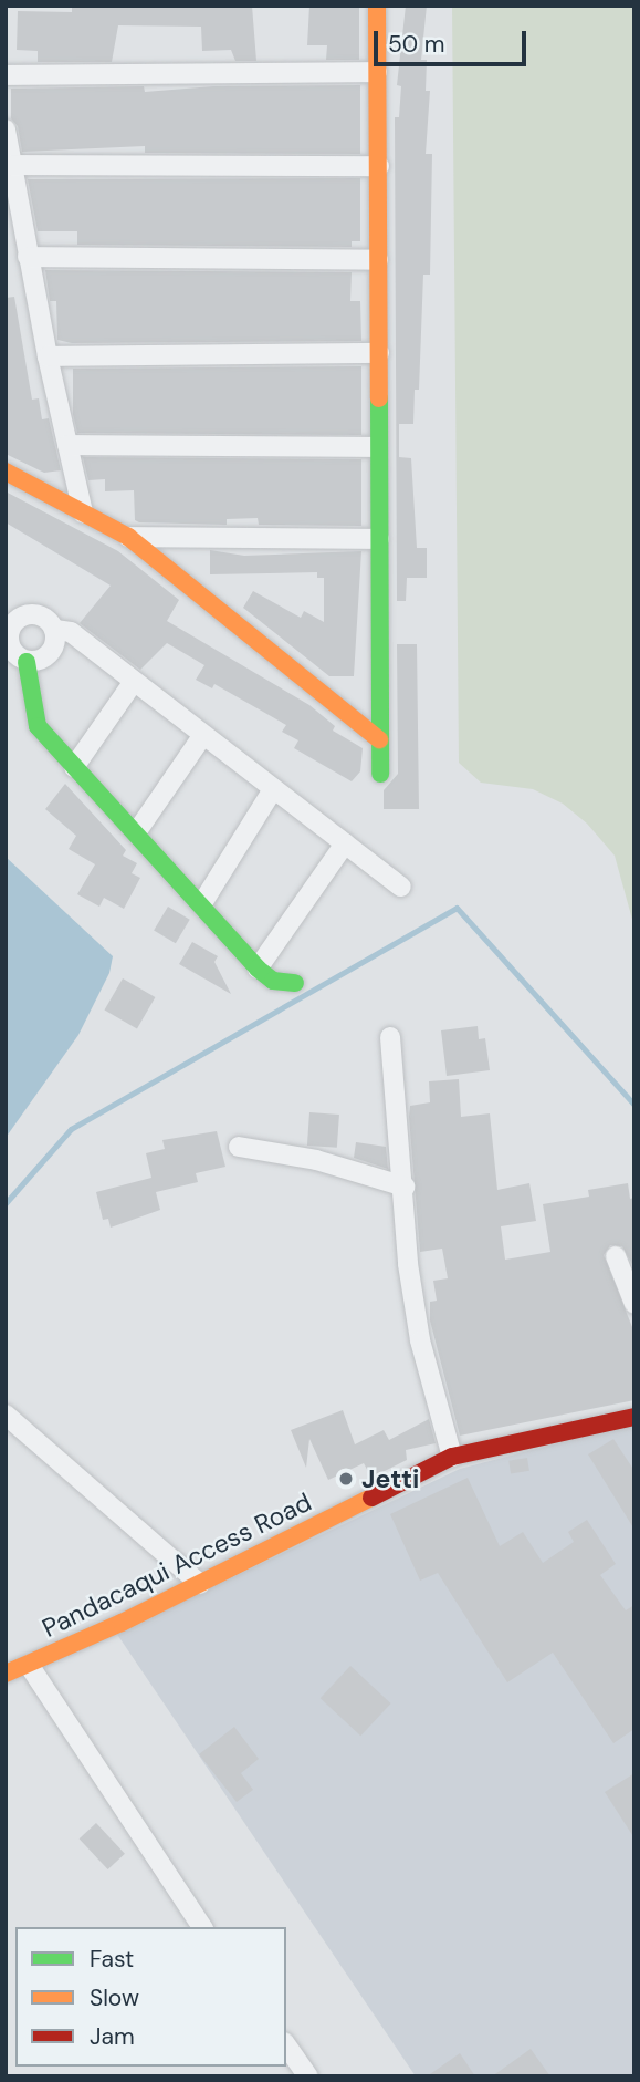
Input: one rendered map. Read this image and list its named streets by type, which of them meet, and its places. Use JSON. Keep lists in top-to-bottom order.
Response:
{
  "streets": {
    "street": ["Pandacaqui Access Road"]
  },
  "places": ["Jetti"],
  "legend": ["Fast", "Slow", "Jam"],
  "scale_bar": "50 m"
}
